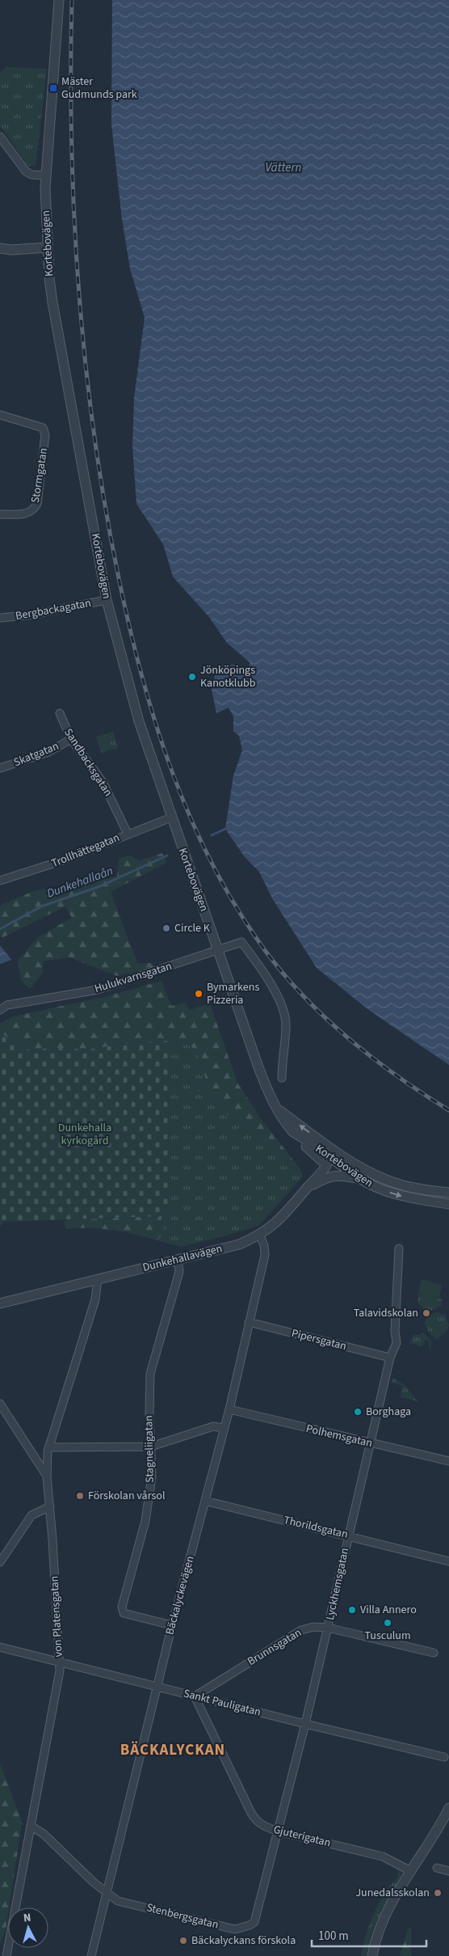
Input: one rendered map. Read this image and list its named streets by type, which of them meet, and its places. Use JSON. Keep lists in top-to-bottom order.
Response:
{
  "streets": {
    "street": [
      "Kortebovägen",
      "Stormgatan",
      "Bergbackagatan",
      "Skatgatan",
      "Sandbacksgatan",
      "Trollhättegatan",
      "Hulukvarnsgatan",
      "Dunkehallavägen",
      "Pipersgatan",
      "Polhemsgatan",
      "Stagneliigatan",
      "Thorildsgatan",
      "Lyckhemsgatan",
      "Bäckalyckevägen",
      "von Platensgatan",
      "Brunnsgatan",
      "Sankt Pauligatan",
      "Gjuterigatan",
      "Stenbergsgatan"
    ]
  },
  "crossings": [
    ["Kortebovägen", "Bergbackagatan"],
    ["Kortebovägen", "Trollhättegatan"],
    ["Kortebovägen", "Hulukvarnsgatan"],
    ["Kortebovägen", "Dunkehallavägen"],
    ["Skatgatan", "Sandbacksgatan"],
    ["Sandbacksgatan", "Trollhättegatan"],
    ["Dunkehallavägen", "Stagneliigatan"],
    ["Dunkehallavägen", "Bäckalyckevägen"],
    ["Dunkehallavägen", "von Platensgatan"],
    ["Pipersgatan", "Lyckhemsgatan"],
    ["Pipersgatan", "Bäckalyckevägen"],
    ["Polhemsgatan", "Lyckhemsgatan"],
    ["Polhemsgatan", "Bäckalyckevägen"],
    ["Stagneliigatan", "Bäckalyckevägen"],
    ["Thorildsgatan", "Lyckhemsgatan"],
    ["Thorildsgatan", "Bäckalyckevägen"],
    ["Lyckhemsgatan", "Brunnsgatan"],
    ["Lyckhemsgatan", "Sankt Pauligatan"],
    ["Lyckhemsgatan", "Gjuterigatan"],
    ["Lyckhemsgatan", "Stenbergsgatan"],
    ["Bäckalyckevägen", "Sankt Pauligatan"],
    ["Bäckalyckevägen", "Stenbergsgatan"],
    ["von Platensgatan", "Sankt Pauligatan"],
    ["von Platensgatan", "Stenbergsgatan"],
    ["Brunnsgatan", "Sankt Pauligatan"],
    ["Brunnsgatan", "Gjuterigatan"],
    ["Sankt Pauligatan", "Gjuterigatan"]
  ],
  "districts": ["BÄCKALYCKAN"],
  "water": ["Vättern", "Dunkehallaån"],
  "parks": ["Dunkehalla kyrkogård"],
  "places": {
    "transit": ["Mäster Gudmunds park"],
    "other": [
      "Jönköpings Kanotklubb",
      "Circle K",
      "Bymarkens Pizzeria",
      "Talavidskolan",
      "Borghaga",
      "Förskolan vårsol",
      "Villa Annero",
      "Tusculum",
      "Junedalsskolan",
      "Bäckalyckans förskola"
    ]
  },
  "scale_bar": "100 m",
  "north": "top"
}
